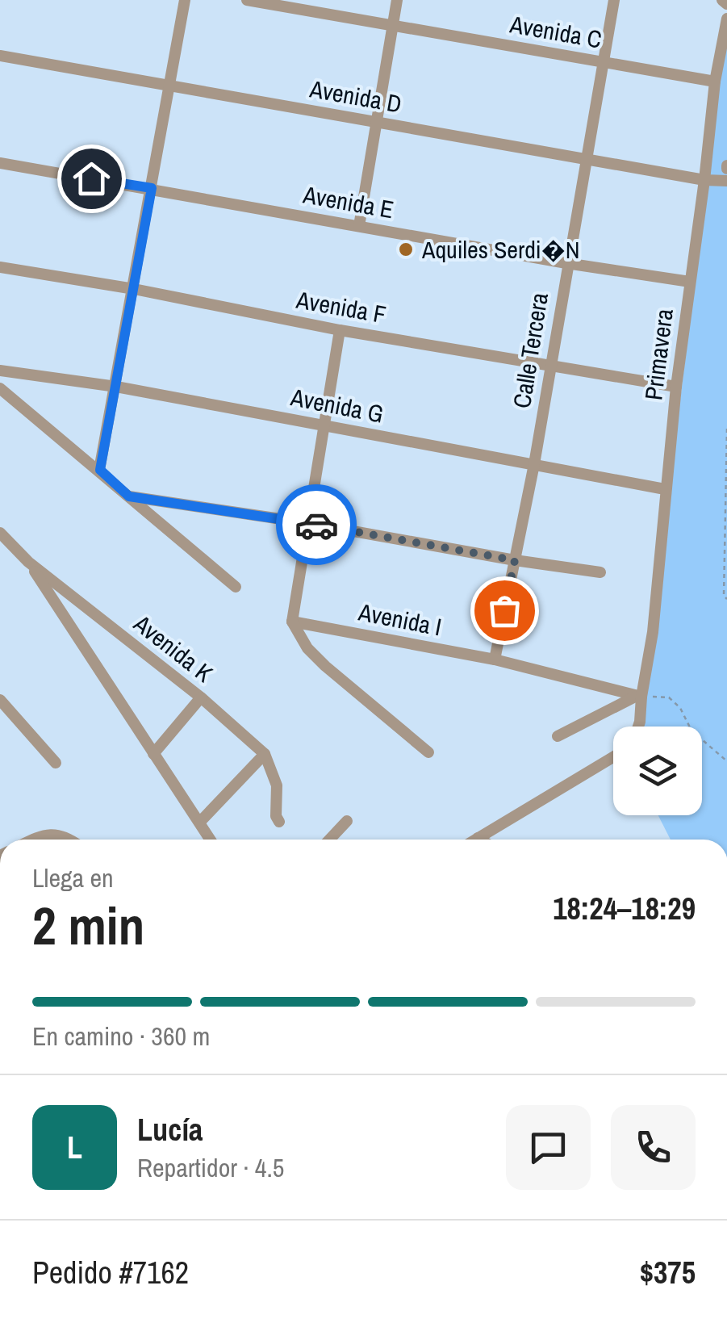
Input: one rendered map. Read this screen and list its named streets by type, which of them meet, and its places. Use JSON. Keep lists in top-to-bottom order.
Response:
{
  "streets": {
    "street": [
      "Avenida C",
      "Avenida D",
      "Avenida E",
      "Avenida F",
      "Calle Tercera",
      "Primavera",
      "Avenida G",
      "Avenida I",
      "Avenida K"
    ]
  },
  "crossings": [
    ["Avenida C", "Calle Tercera"],
    ["Avenida C", "Primavera"],
    ["Avenida D", "Calle Tercera"],
    ["Avenida D", "Primavera"],
    ["Avenida E", "Calle Tercera"],
    ["Avenida E", "Primavera"],
    ["Avenida F", "Calle Tercera"],
    ["Avenida F", "Primavera"],
    ["Calle Tercera", "Avenida G"],
    ["Calle Tercera", "Avenida I"],
    ["Primavera", "Avenida G"],
    ["Primavera", "Avenida I"]
  ],
  "places": ["Aquiles Serdi�N"],
  "page": {
    "heading": ["2 min", "Llega en", "18:24–18:29"],
    "panel": [
      "Lucía",
      "Repartidor · 4.5",
      "Pedido #7162",
      "$375"
    ],
    "bar": "En camino · 360 m",
    "round": "L"
  }
}
